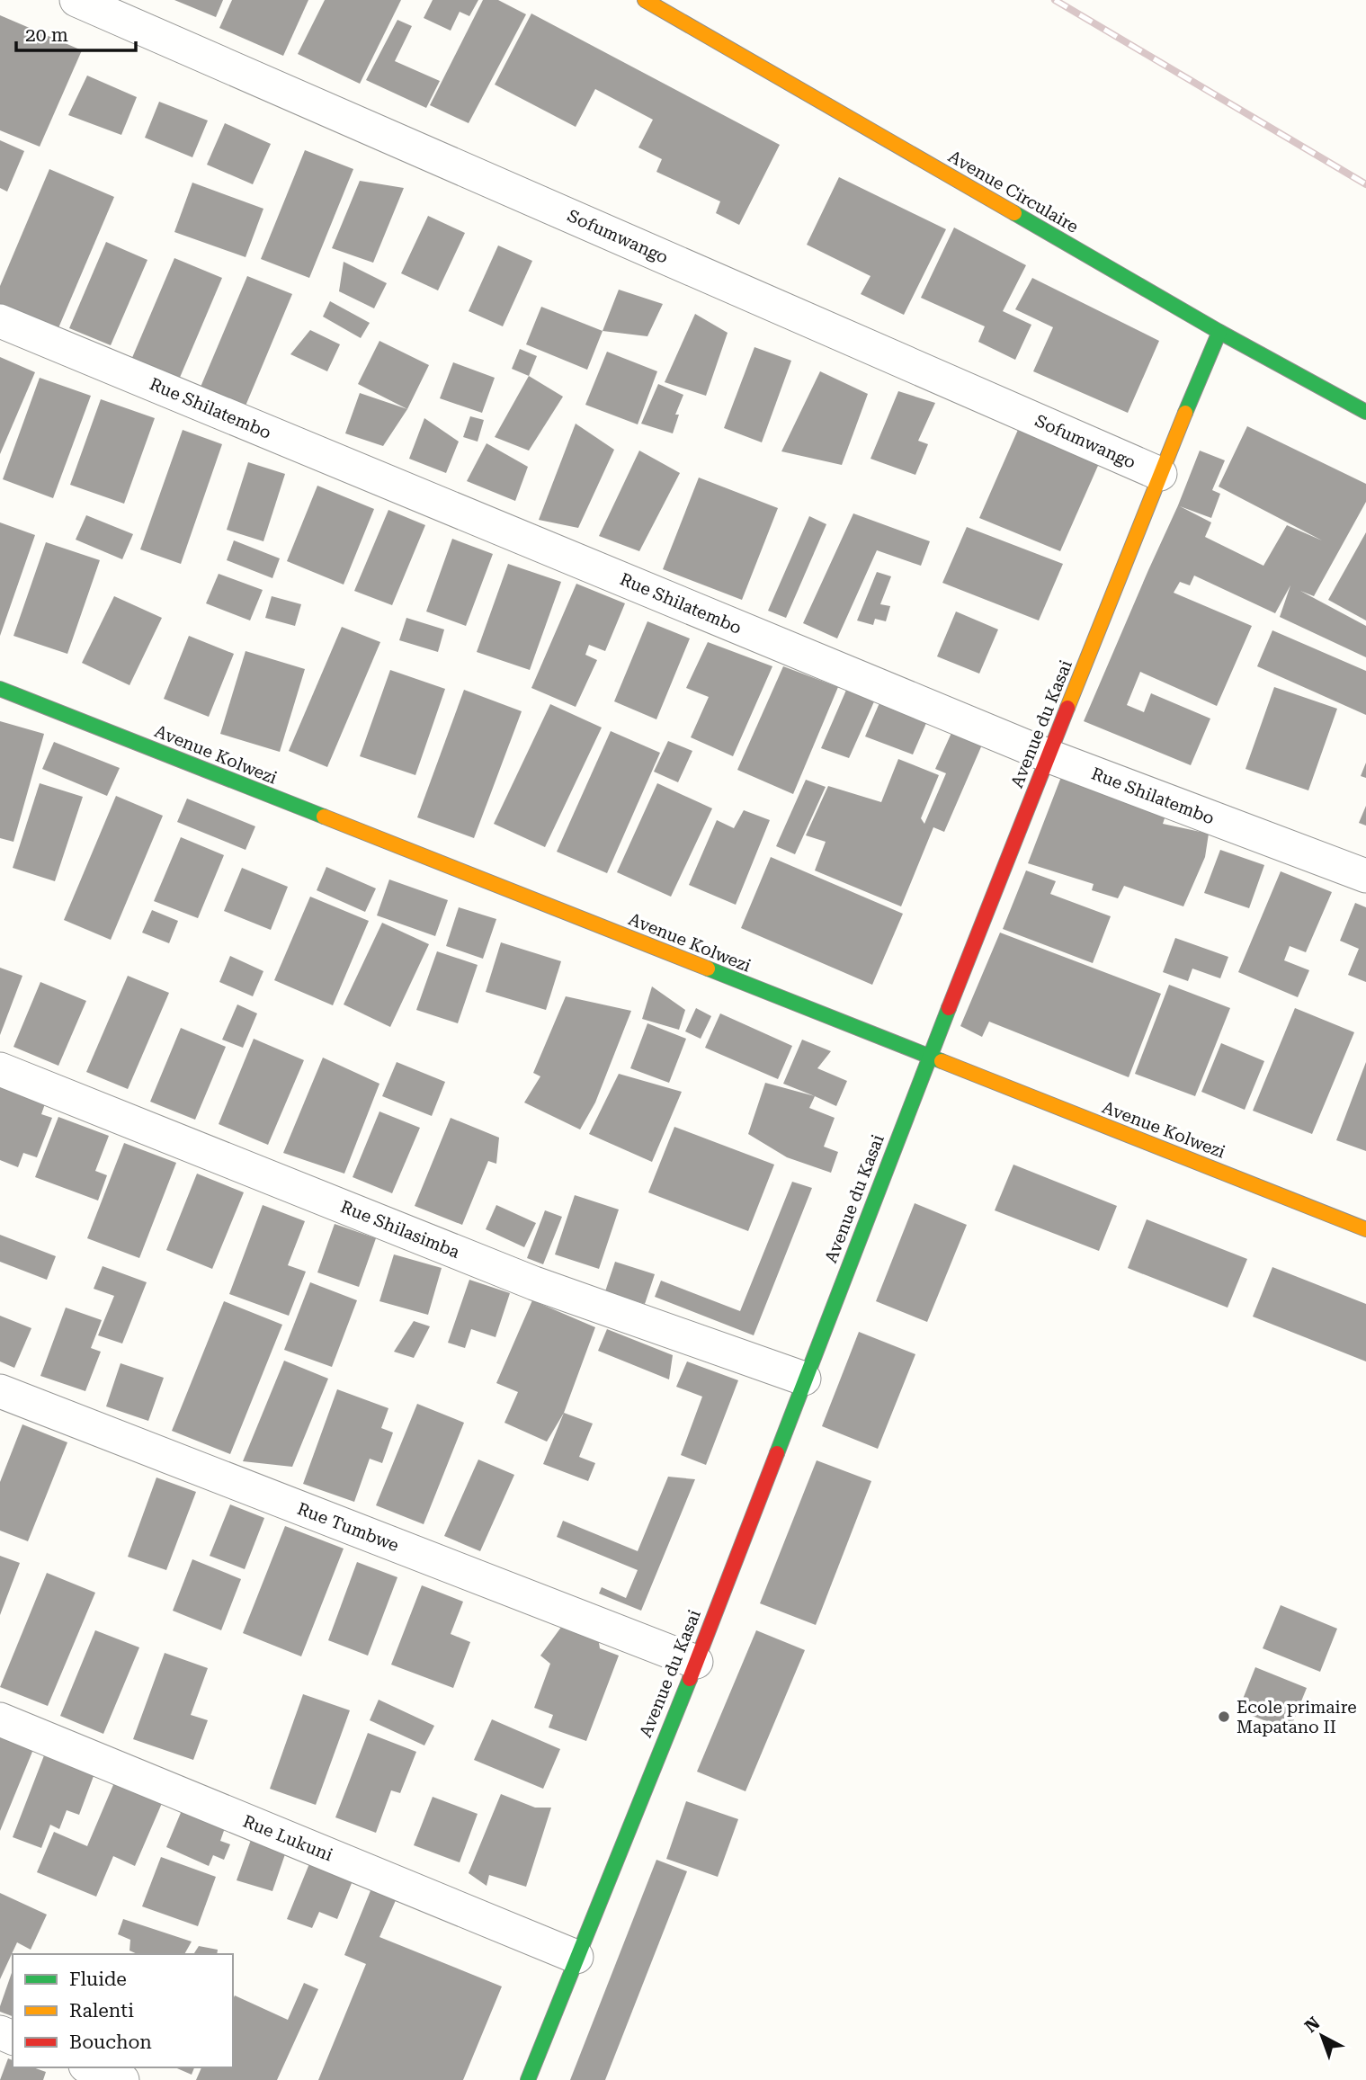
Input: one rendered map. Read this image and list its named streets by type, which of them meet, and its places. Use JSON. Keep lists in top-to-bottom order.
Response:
{
  "streets": {
    "street": [
      "Avenue Circulaire",
      "Sofumwango",
      "Rue Shilatembo",
      "Avenue du Kasai",
      "Avenue Kolwezi",
      "Rue Shilasimba",
      "Rue Tumbwe",
      "Rue Lukuni"
    ]
  },
  "crossings": [
    ["Avenue Circulaire", "Avenue du Kasai"],
    ["Sofumwango", "Avenue du Kasai"],
    ["Rue Shilatembo", "Avenue du Kasai"],
    ["Avenue du Kasai", "Avenue Kolwezi"],
    ["Avenue du Kasai", "Rue Shilasimba"],
    ["Avenue du Kasai", "Rue Tumbwe"],
    ["Avenue du Kasai", "Rue Lukuni"]
  ],
  "places": ["Ecole primaire Mapatano II"],
  "legend": ["Fluide", "Ralenti", "Bouchon"],
  "scale_bar": "20 m",
  "north": "top left"
}
